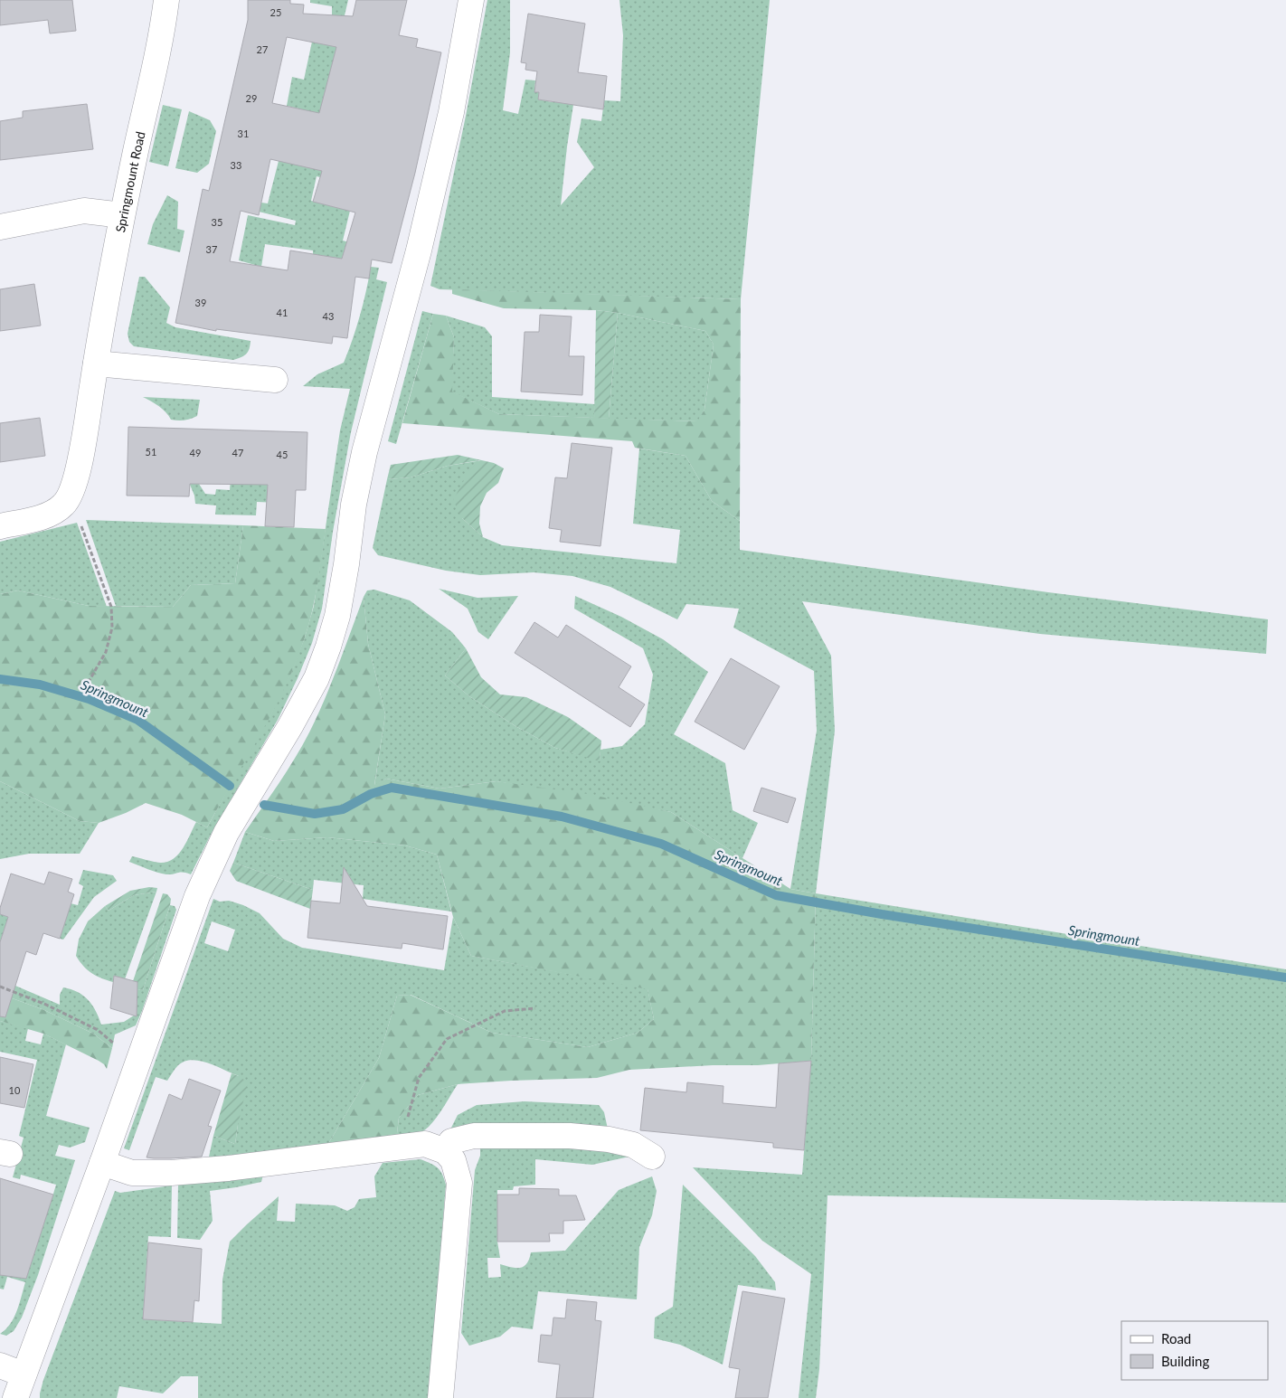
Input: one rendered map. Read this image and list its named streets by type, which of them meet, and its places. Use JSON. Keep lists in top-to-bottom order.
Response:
{
  "streets": {
    "street": ["Springmount Road"]
  },
  "water": ["Springmount"],
  "house_numbers": [
    "25",
    "27",
    "29",
    "31",
    "33",
    "35",
    "37",
    "39",
    "41",
    "43",
    "51",
    "49",
    "47",
    "45",
    "10"
  ],
  "legend": ["Road", "Building"]
}
